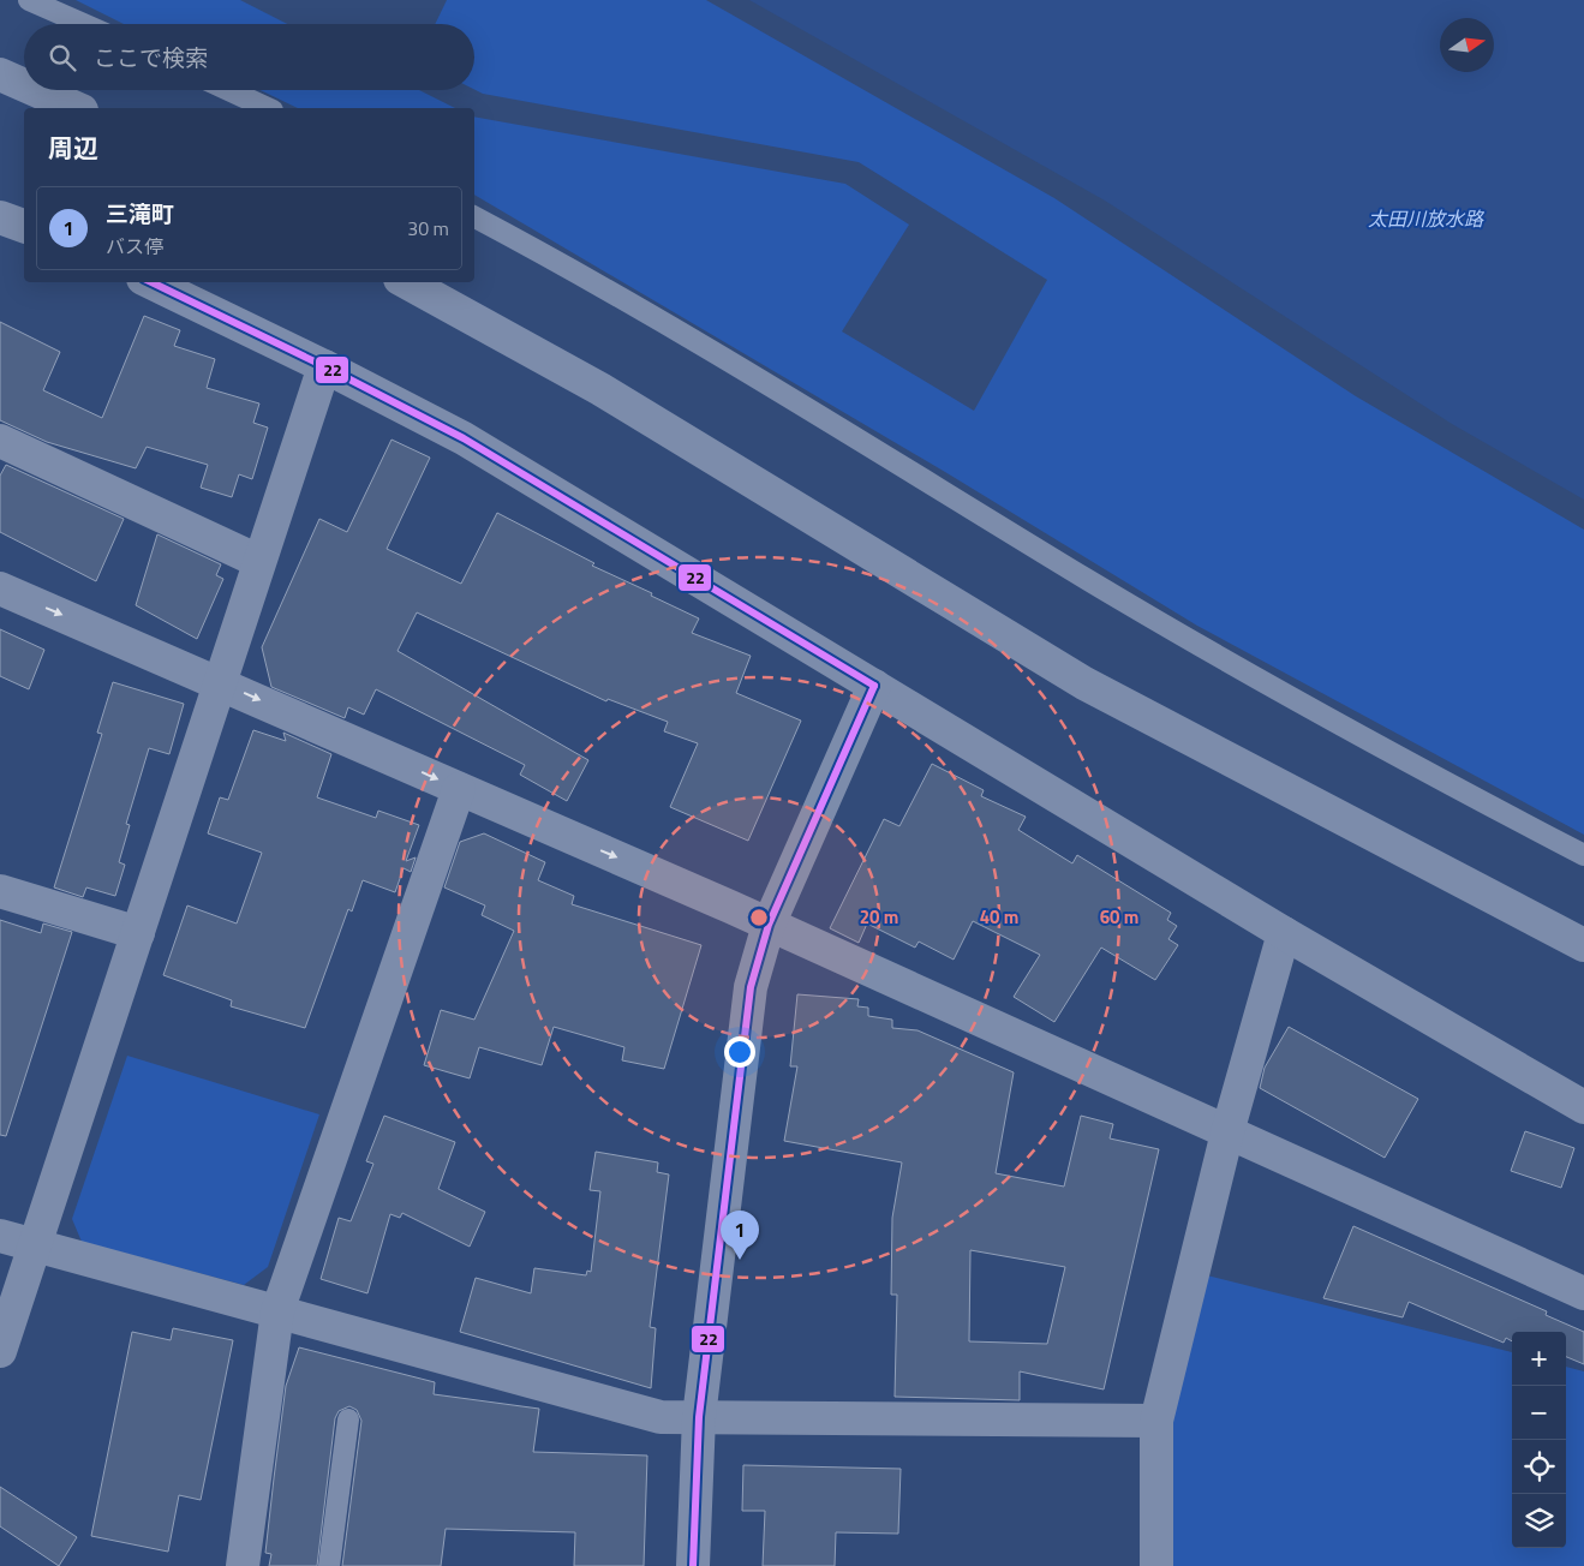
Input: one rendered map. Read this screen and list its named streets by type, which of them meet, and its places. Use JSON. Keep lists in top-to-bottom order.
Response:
{
  "water": ["太田川放水路"],
  "lines": ["transit line 22"],
  "north": "right",
  "page": {
    "search": "ここで検索",
    "heading": "周辺",
    "list": [
      {
        "mark": "1",
        "name": "三滝町",
        "note": "バス停",
        "value": "30 m"
      }
    ],
    "pins": "1",
    "map_buttons": ["+", "−"]
  },
  "rings": ["20 m", "40 m", "60 m"]
}
